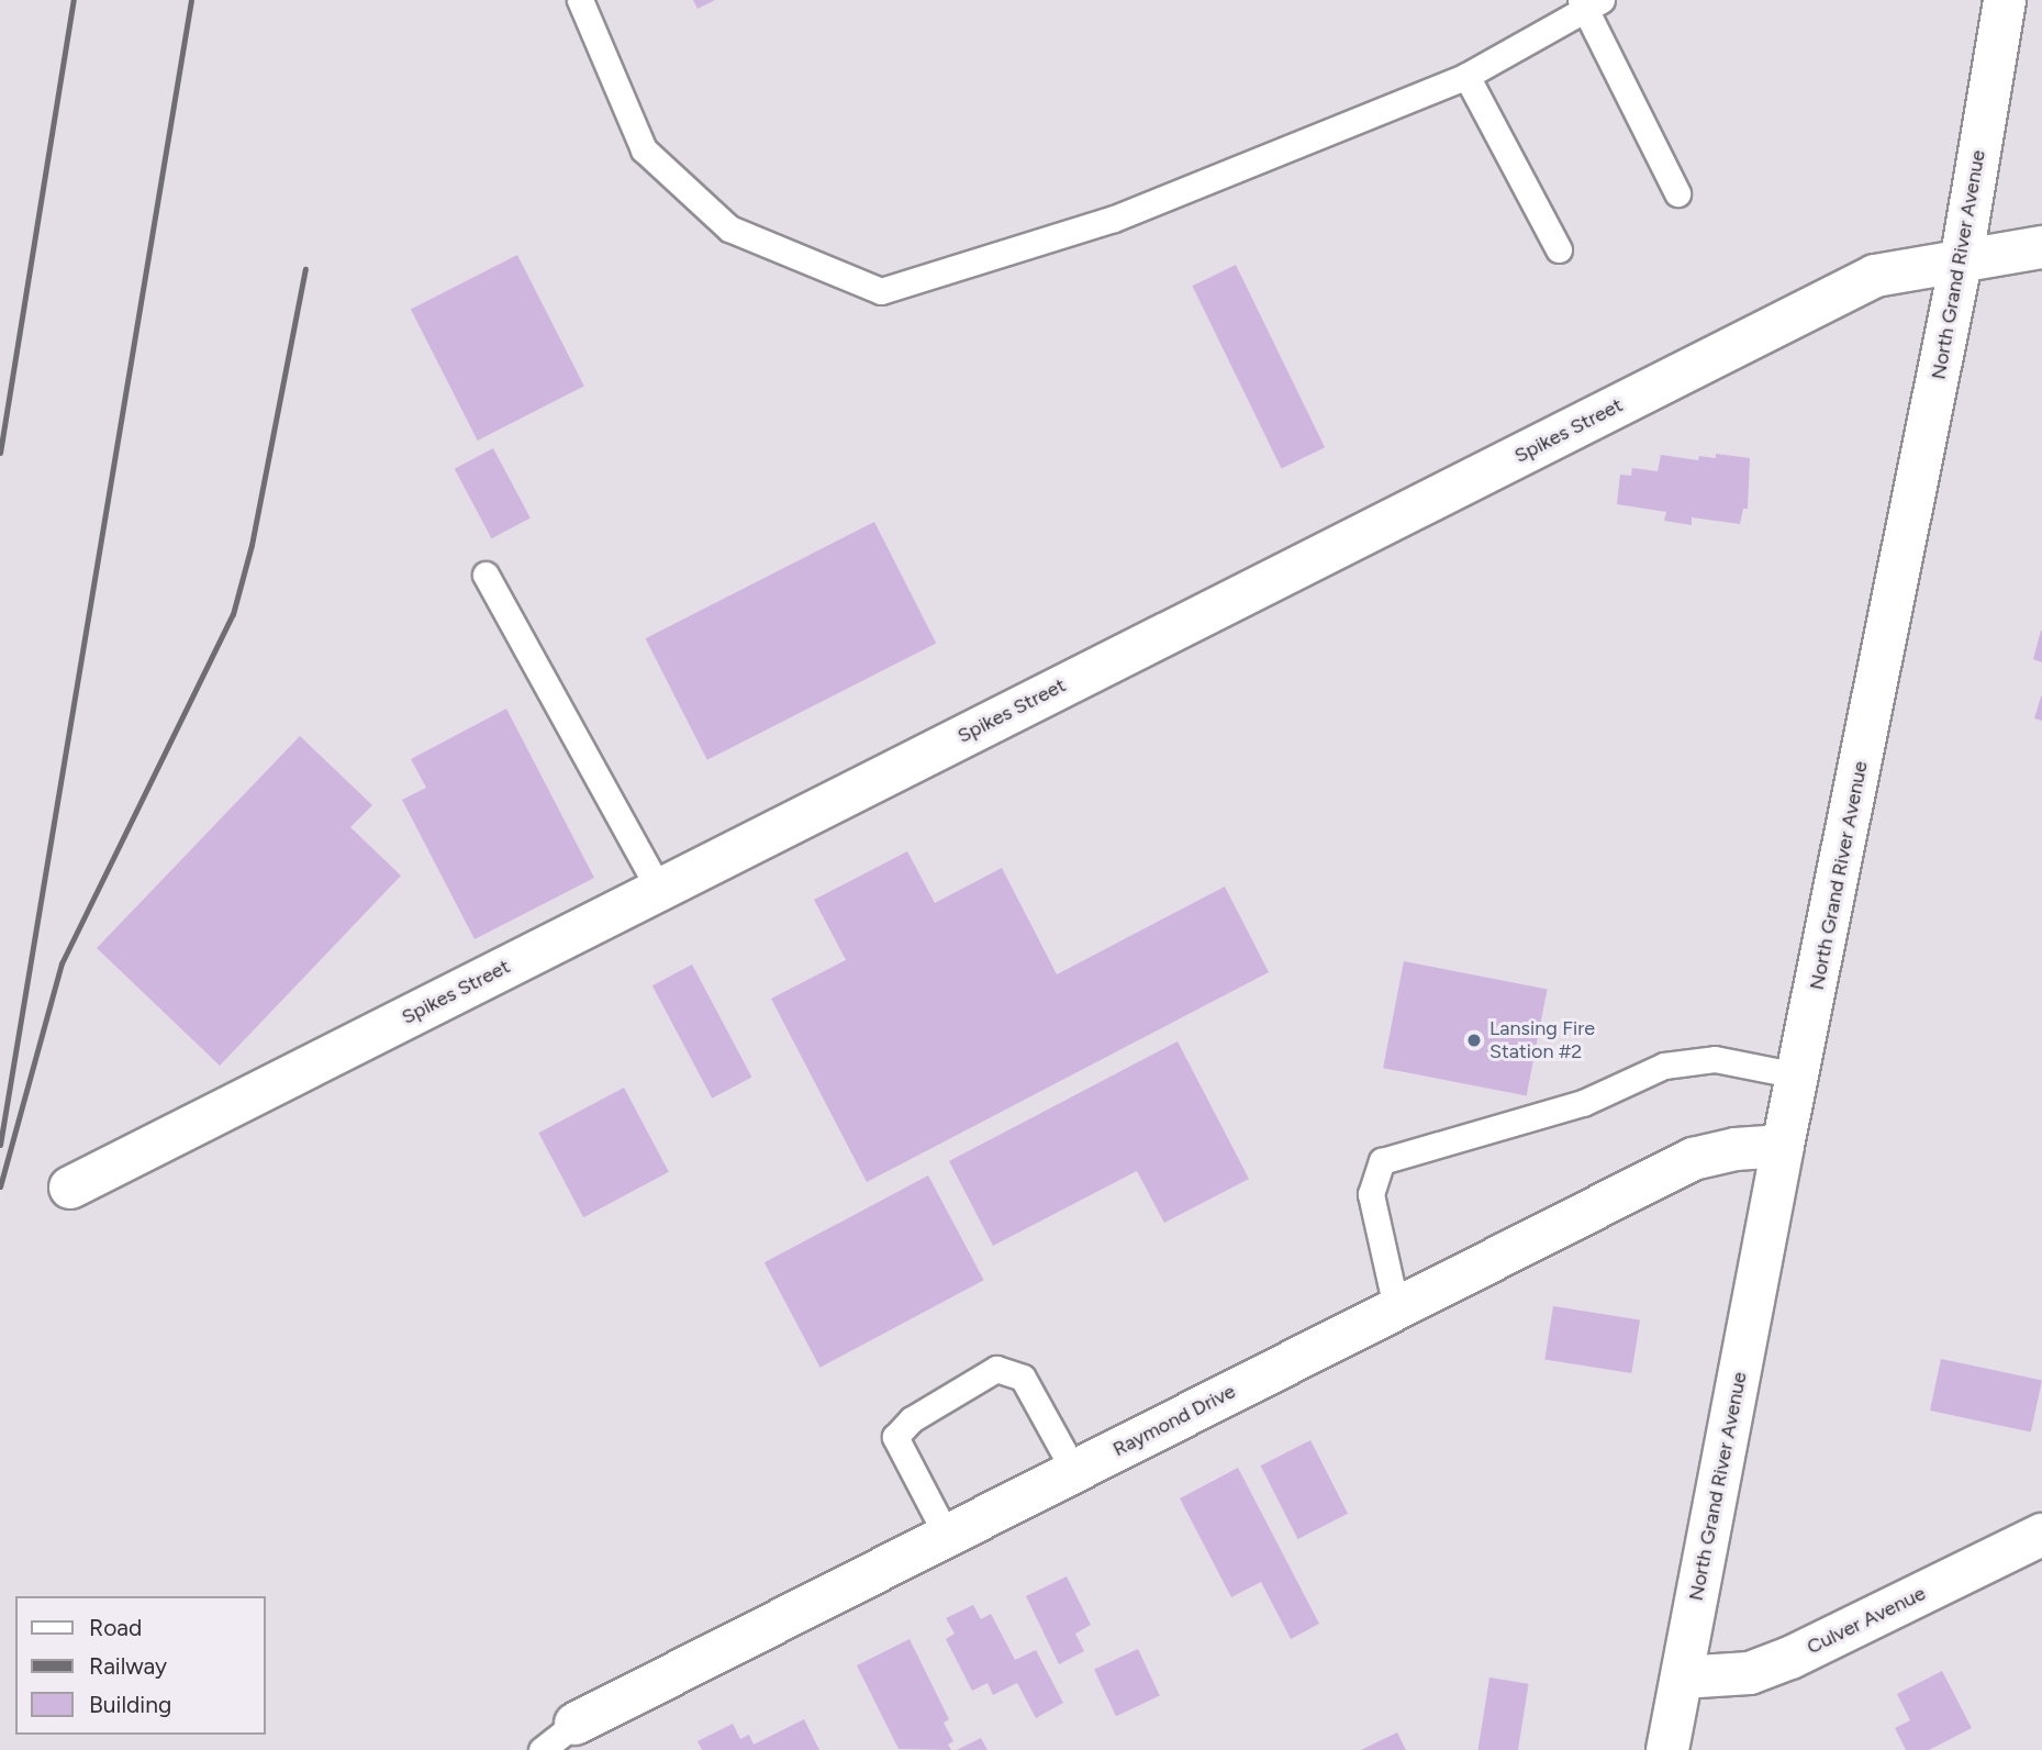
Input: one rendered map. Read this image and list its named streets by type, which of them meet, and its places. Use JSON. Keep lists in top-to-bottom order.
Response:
{
  "streets": {
    "street": [
      "North Grand River Avenue",
      "Spikes Street",
      "Raymond Drive",
      "Culver Avenue"
    ]
  },
  "crossings": [
    ["North Grand River Avenue", "Spikes Street"],
    ["North Grand River Avenue", "Raymond Drive"],
    ["North Grand River Avenue", "Culver Avenue"]
  ],
  "places": ["Lansing Fire Station #2"],
  "legend": ["Road", "Railway", "Building"]
}
